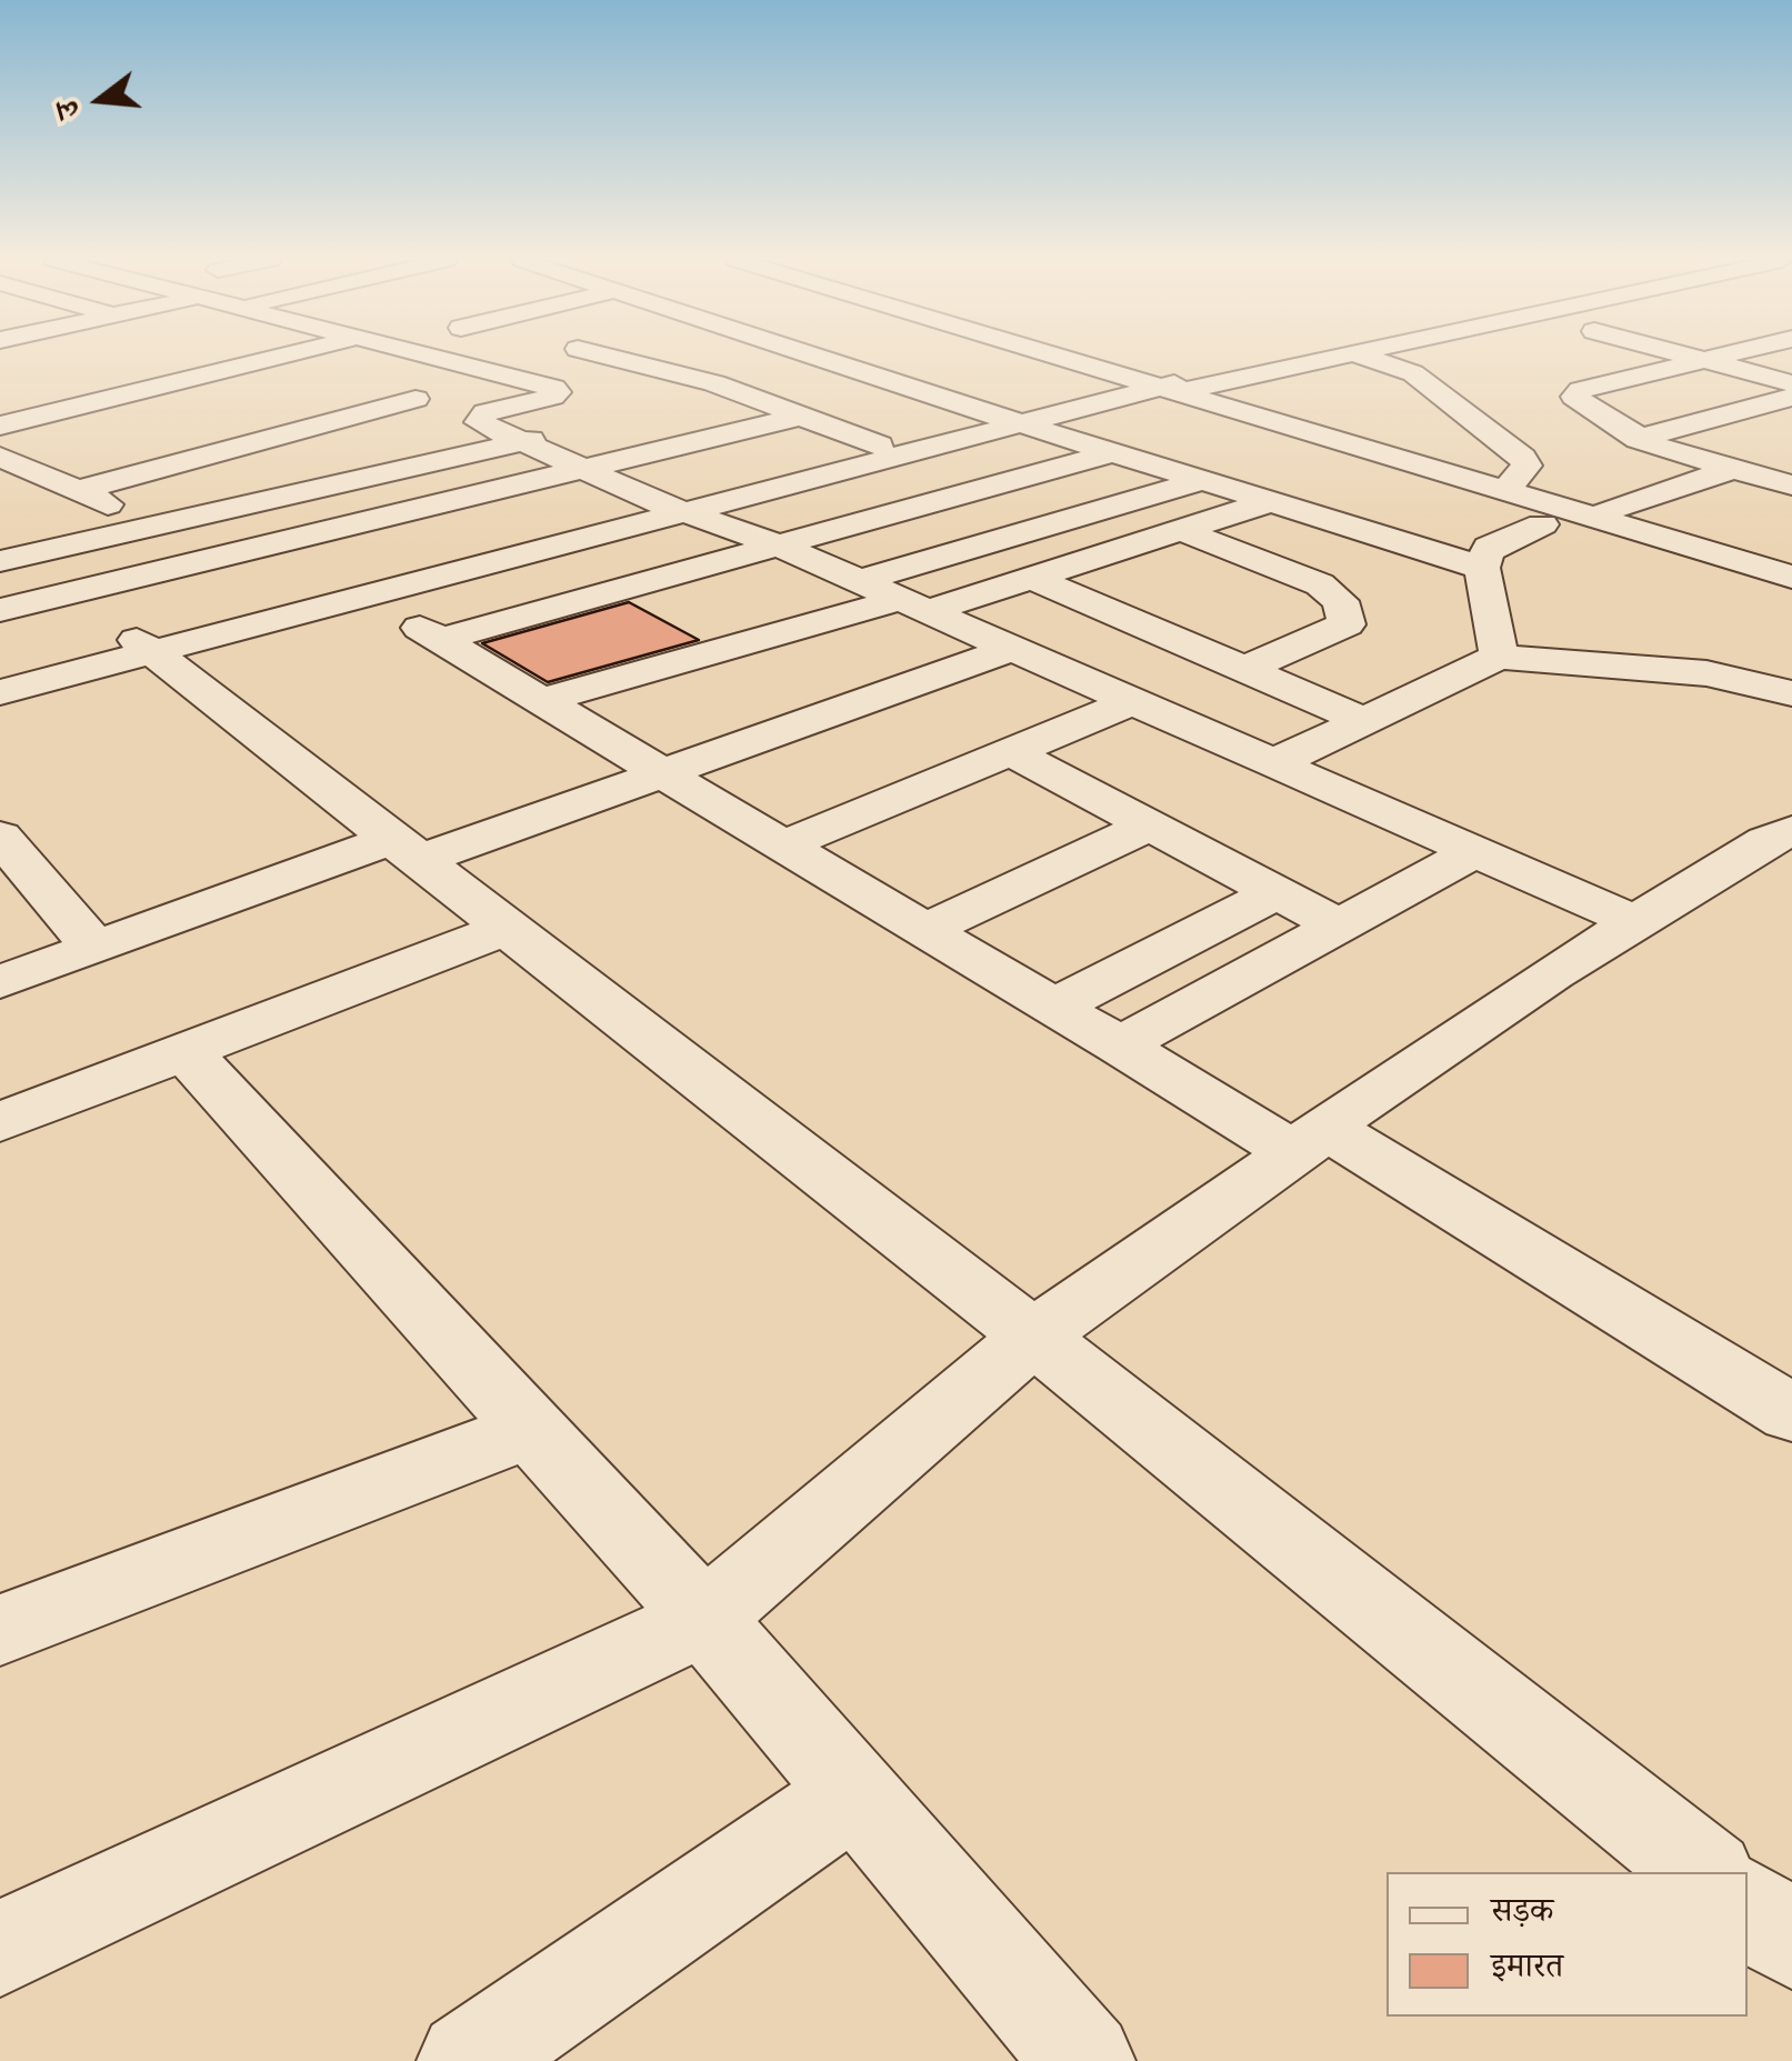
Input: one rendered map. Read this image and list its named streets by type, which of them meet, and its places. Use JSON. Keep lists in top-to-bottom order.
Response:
{
  "legend": ["सड़क", "इमारत"],
  "north": "left"
}
